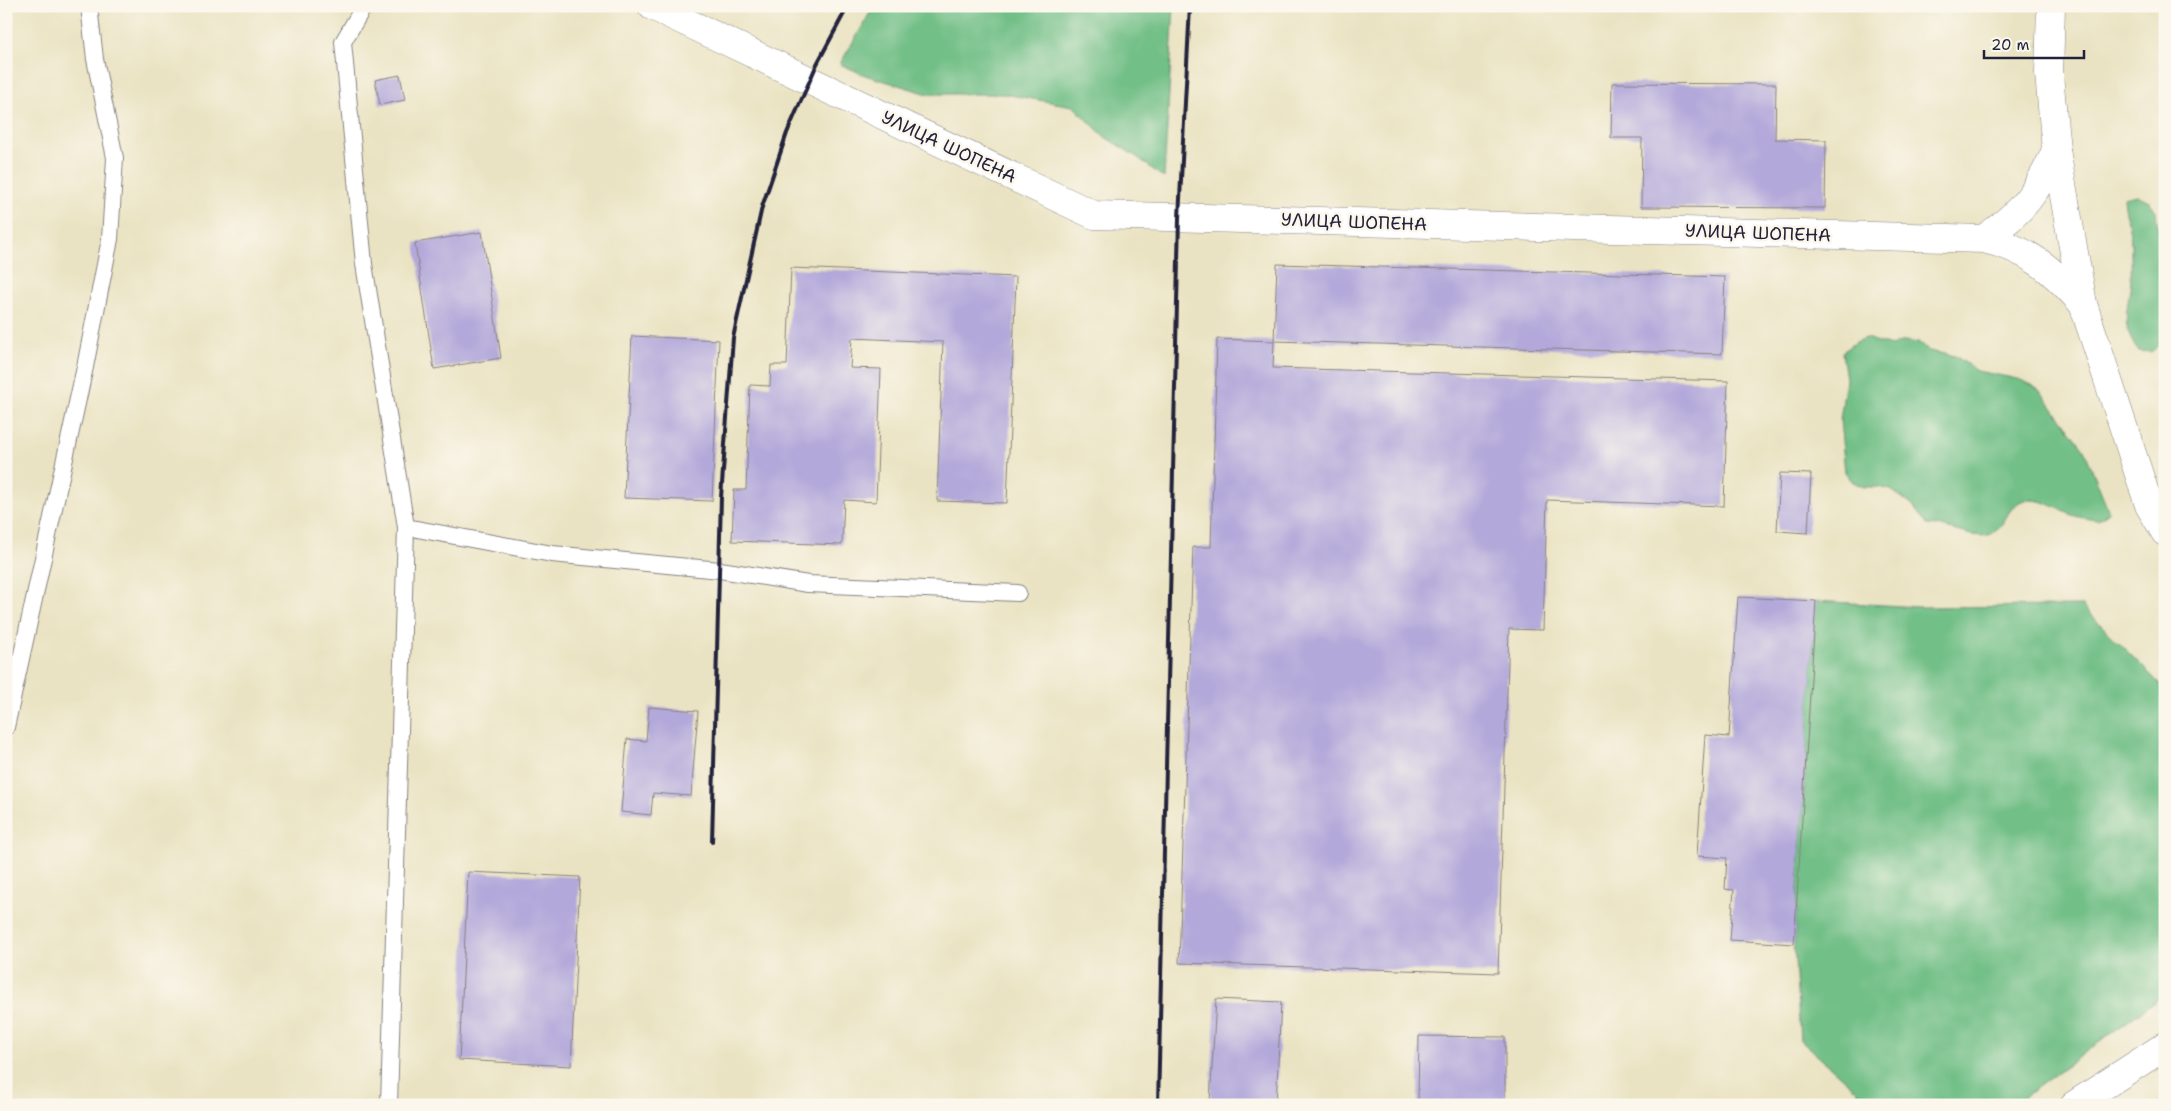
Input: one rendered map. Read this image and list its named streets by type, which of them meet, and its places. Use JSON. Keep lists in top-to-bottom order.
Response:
{
  "streets": {
    "street": ["УЛИЦА ШОПЕНА"]
  },
  "scale_bar": "20 m"
}
